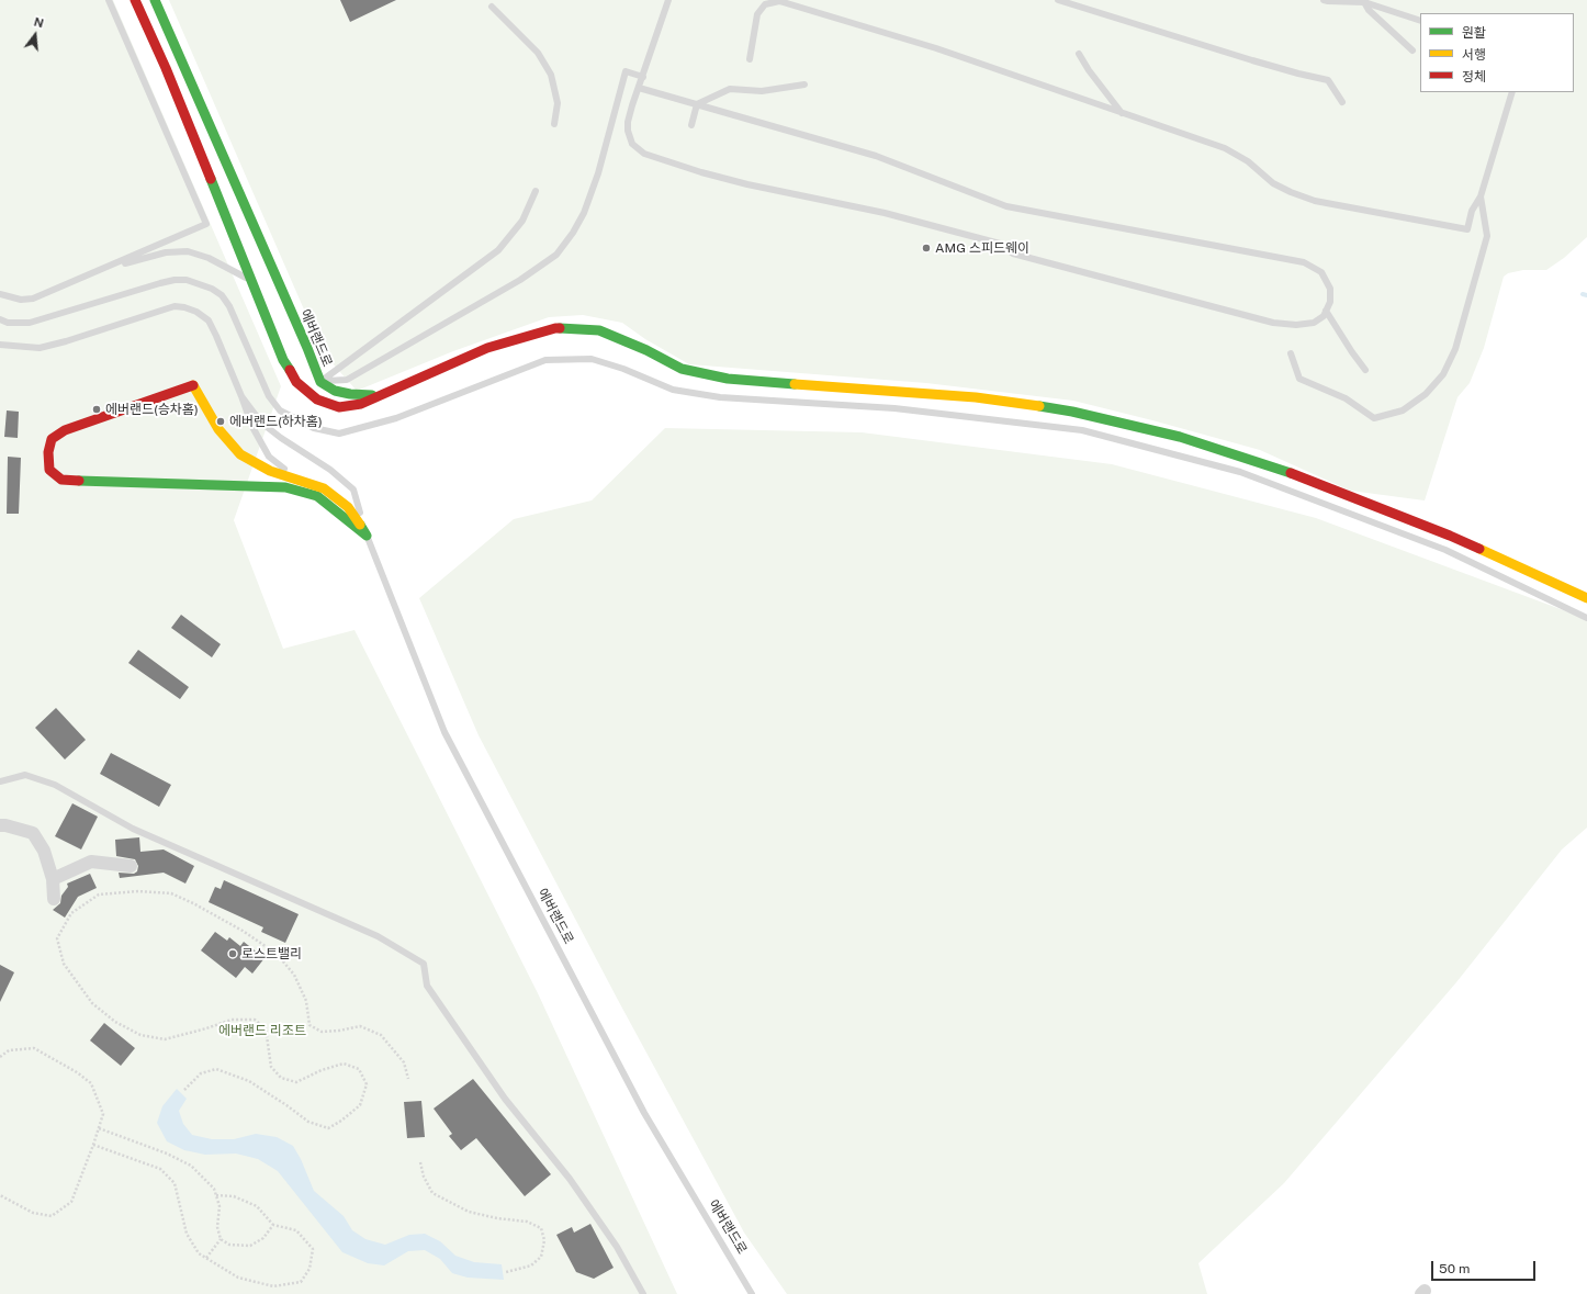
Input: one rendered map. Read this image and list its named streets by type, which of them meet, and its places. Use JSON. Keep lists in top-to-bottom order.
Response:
{
  "streets": {
    "street": ["에버랜드로"]
  },
  "parks": ["에버랜드 리조트"],
  "places": [
    "AMG 스피드웨이",
    "에버랜드(승차홈)",
    "에버랜드(하차홈)",
    "로스트밸리"
  ],
  "legend": ["원활", "서행", "정체"],
  "scale_bar": "50 m",
  "north": "top"
}
